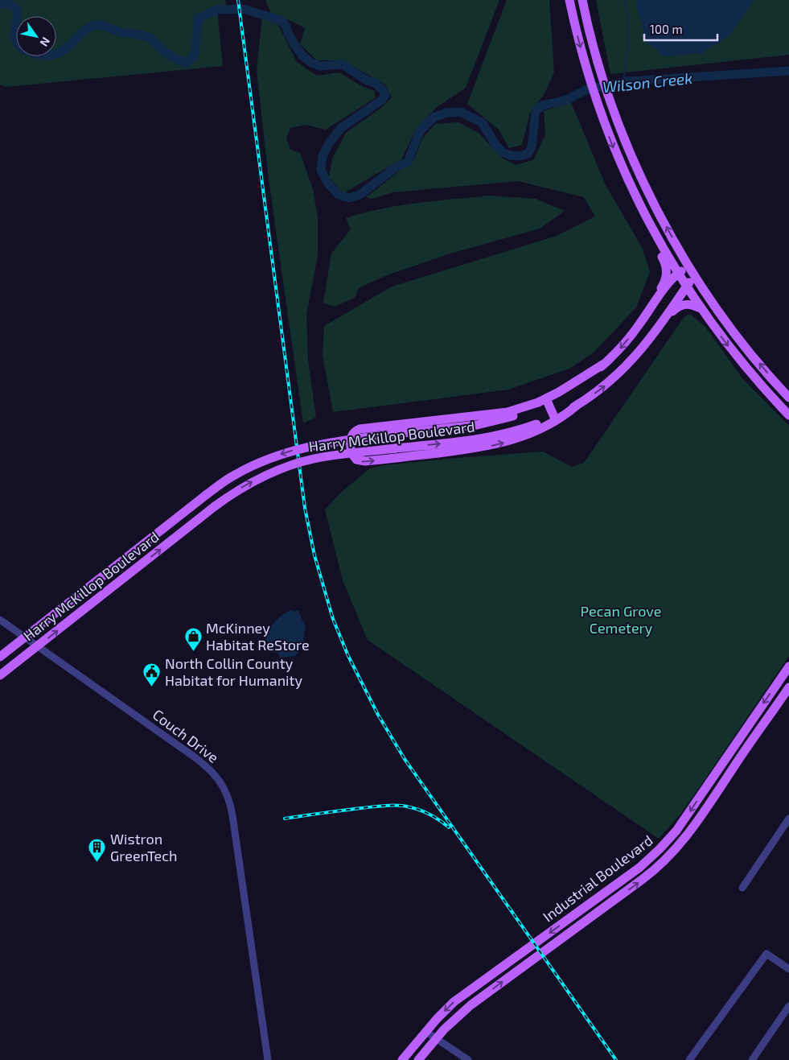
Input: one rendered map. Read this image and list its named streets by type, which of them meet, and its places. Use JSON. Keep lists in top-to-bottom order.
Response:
{
  "streets": {
    "main road": ["Harry McKillop Boulevard", "Industrial Boulevard"],
    "street": ["Couch Drive"]
  },
  "crossings": [
    ["Harry McKillop Boulevard", "Couch Drive"]
  ],
  "water": ["Wilson Creek"],
  "parks": ["Pecan Grove Cemetery"],
  "places": {
    "shop": ["McKinney Habitat ReStore"],
    "public building": ["North Collin County Habitat for Humanity"],
    "building": ["Wistron GreenTech"]
  },
  "scale_bar": "100 m",
  "north": "bottom right"
}
